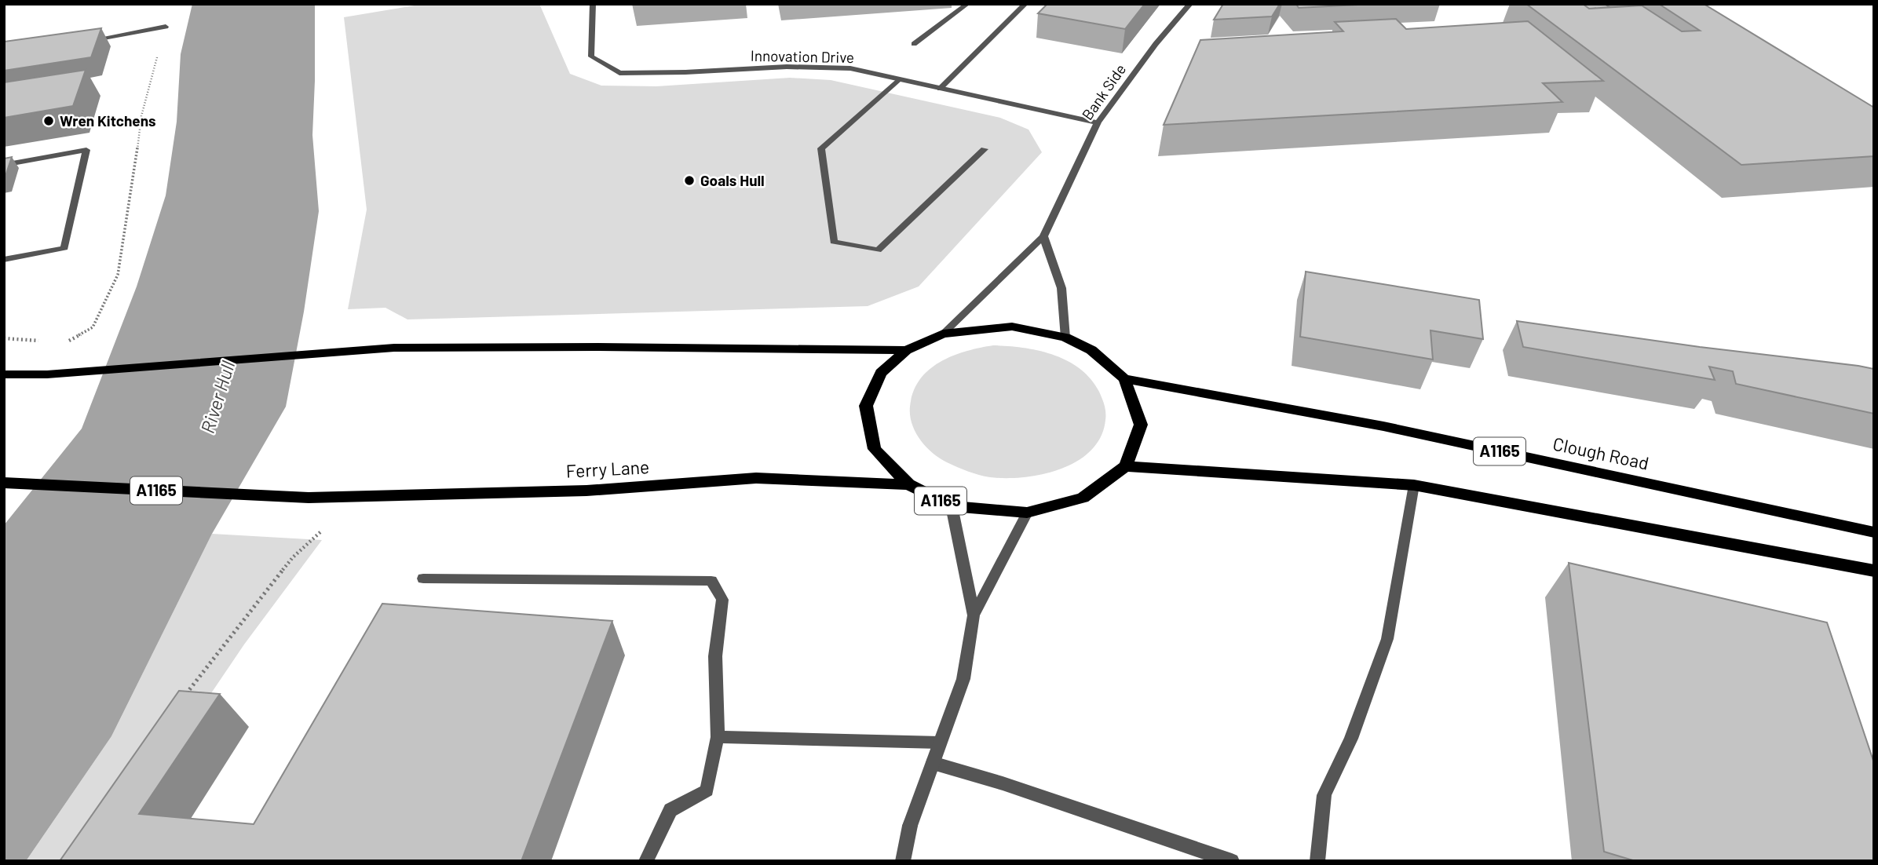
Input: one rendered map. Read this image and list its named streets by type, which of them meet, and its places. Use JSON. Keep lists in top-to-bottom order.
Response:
{
  "streets": {
    "main road": ["A1165", "Clough Road", "Ferry Lane"],
    "street": ["Innovation Drive", "Bank Side"]
  },
  "crossings": [
    ["Innovation Drive", "Bank Side"],
    ["Bank Side", "A1165"],
    ["A1165", "Clough Road"],
    ["A1165", "Ferry Lane"]
  ],
  "water": ["River Hull"],
  "places": ["Wren Kitchens", "Goals Hull"]
}
